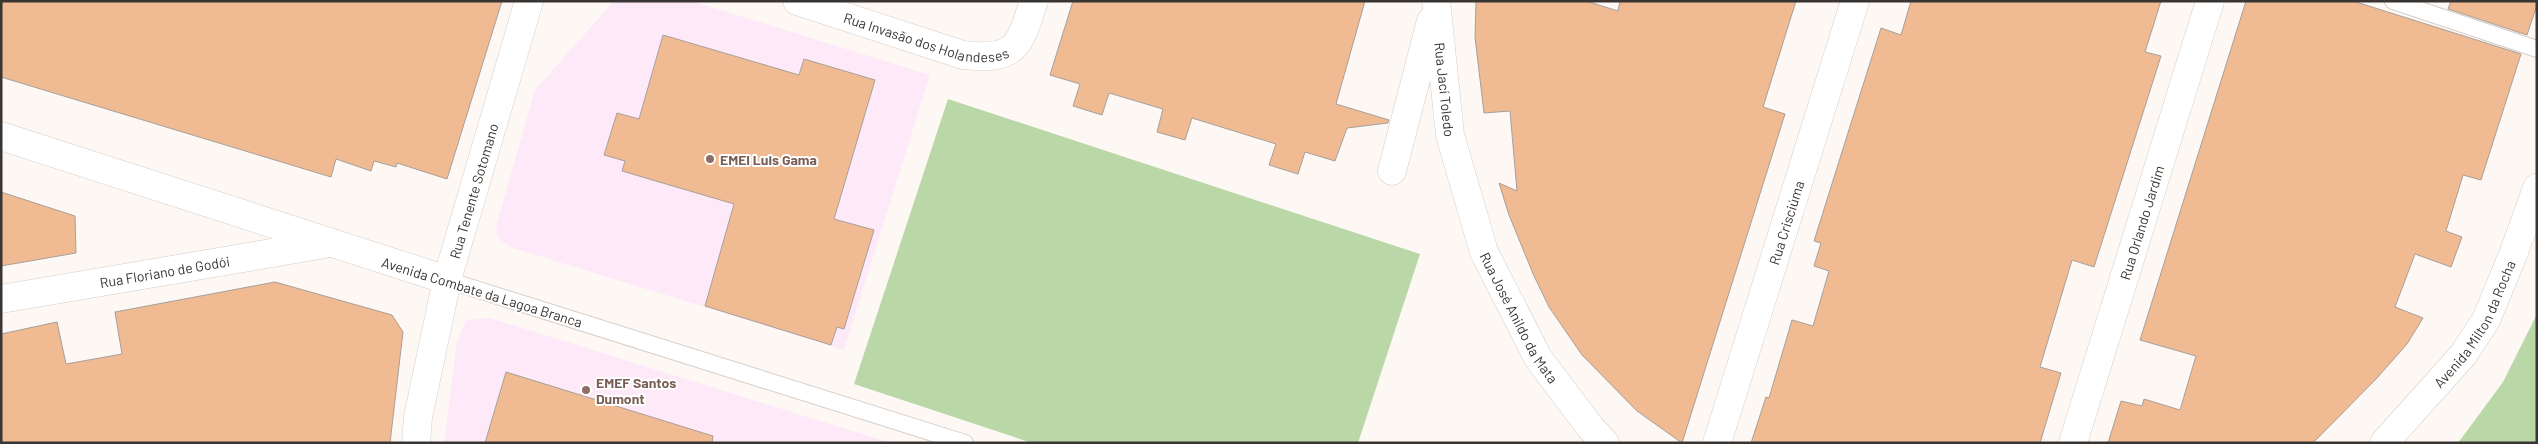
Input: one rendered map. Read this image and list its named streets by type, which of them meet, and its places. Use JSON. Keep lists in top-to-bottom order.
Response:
{
  "streets": {
    "street": [
      "Rua Invasão dos Holandeses",
      "Rua Jací Toledo",
      "Rua Tenente Sotomano",
      "Rua Crisciúma",
      "Rua Orlando Jardim",
      "Rua Floriano de Godói",
      "Avenida Combate da Lagoa Branca",
      "Rua José Anildo da Mata",
      "Avenida Milton da Rocha"
    ]
  },
  "crossings": [
    ["Rua Jací Toledo", "Rua José Anildo da Mata"],
    ["Rua Tenente Sotomano", "Avenida Combate da Lagoa Branca"],
    ["Rua Floriano de Godói", "Avenida Combate da Lagoa Branca"]
  ],
  "places": ["EMEI Luis Gama", "EMEF Santos Dumont"]
}
